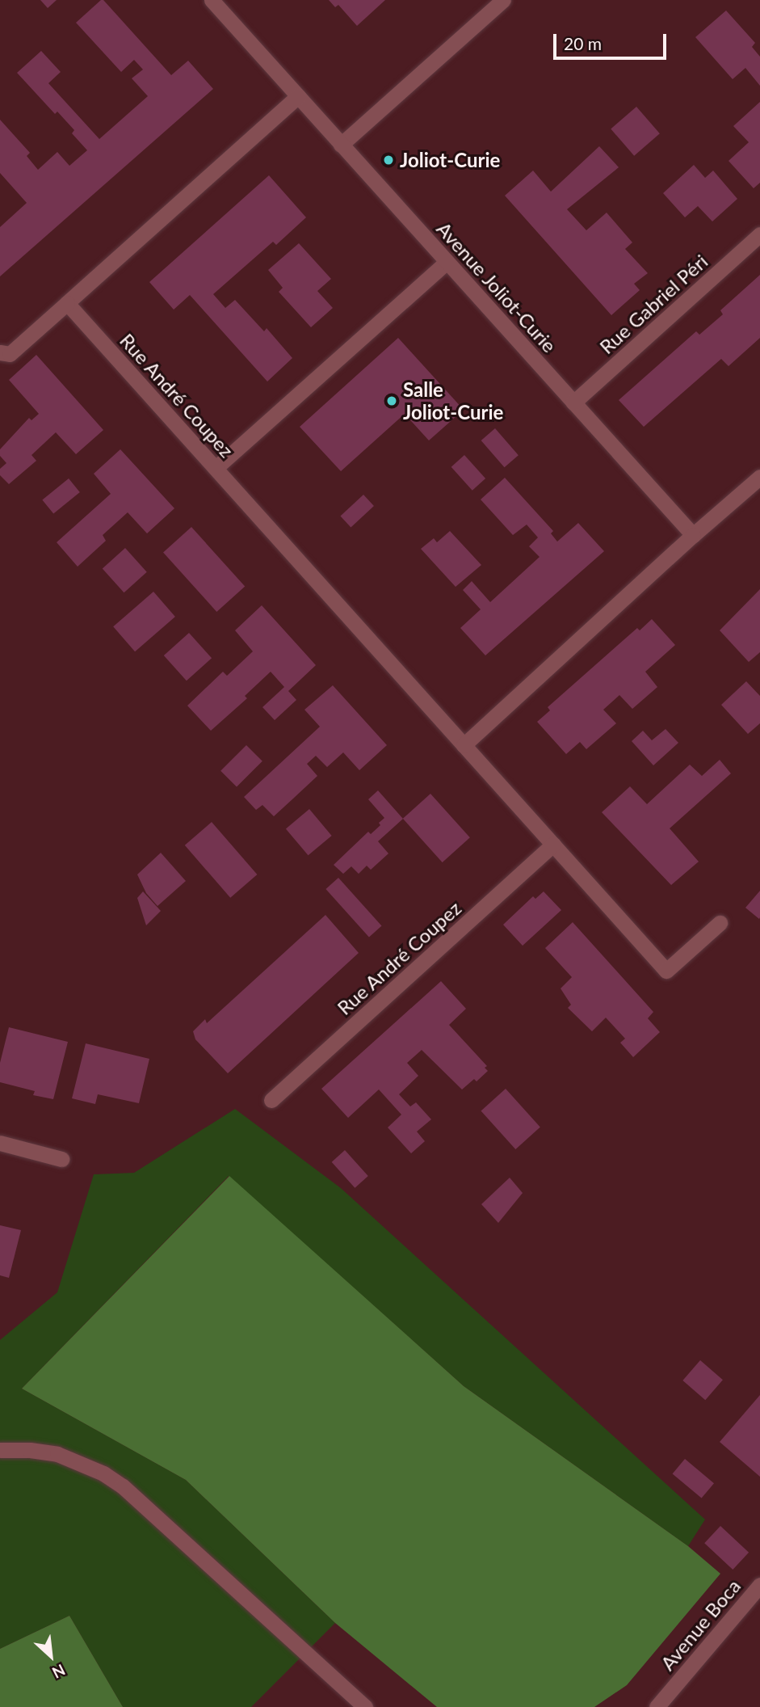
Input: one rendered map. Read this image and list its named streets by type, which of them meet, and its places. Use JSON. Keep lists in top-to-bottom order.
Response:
{
  "streets": {
    "street": [
      "Avenue Joliot-Curie",
      "Rue Gabriel Péri",
      "Rue André Coupez",
      "Avenue Boca"
    ]
  },
  "crossings": [
    ["Avenue Joliot-Curie", "Rue Gabriel Péri"]
  ],
  "places": ["Joliot-Curie", "Salle Joliot-Curie"],
  "scale_bar": "20 m",
  "north": "bottom right"
}
